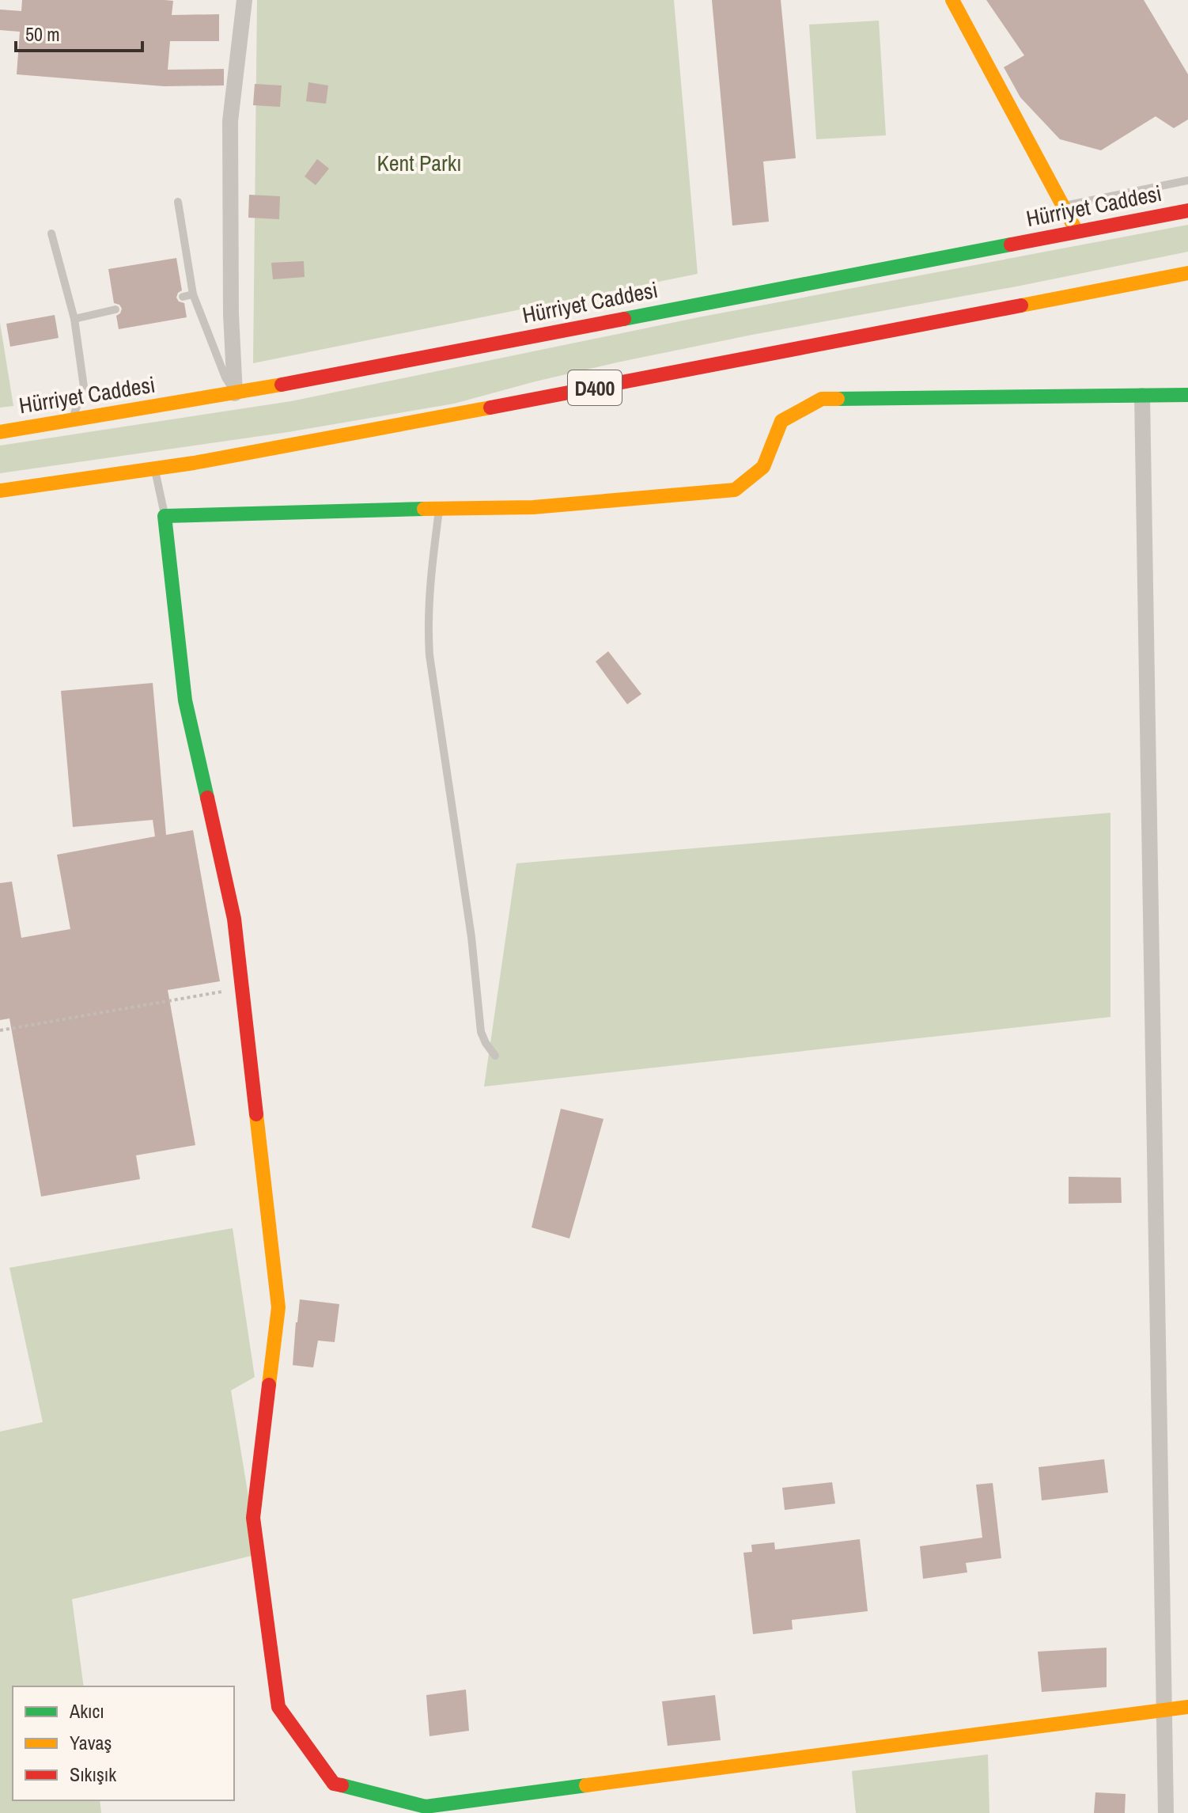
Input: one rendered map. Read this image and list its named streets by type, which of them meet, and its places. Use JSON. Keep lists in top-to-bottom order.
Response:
{
  "streets": {
    "main road": ["Hürriyet Caddesi", "D400"]
  },
  "parks": ["Kent Parkı"],
  "legend": ["Akıcı", "Yavaş", "Sıkışık"],
  "scale_bar": "50 m"
}
